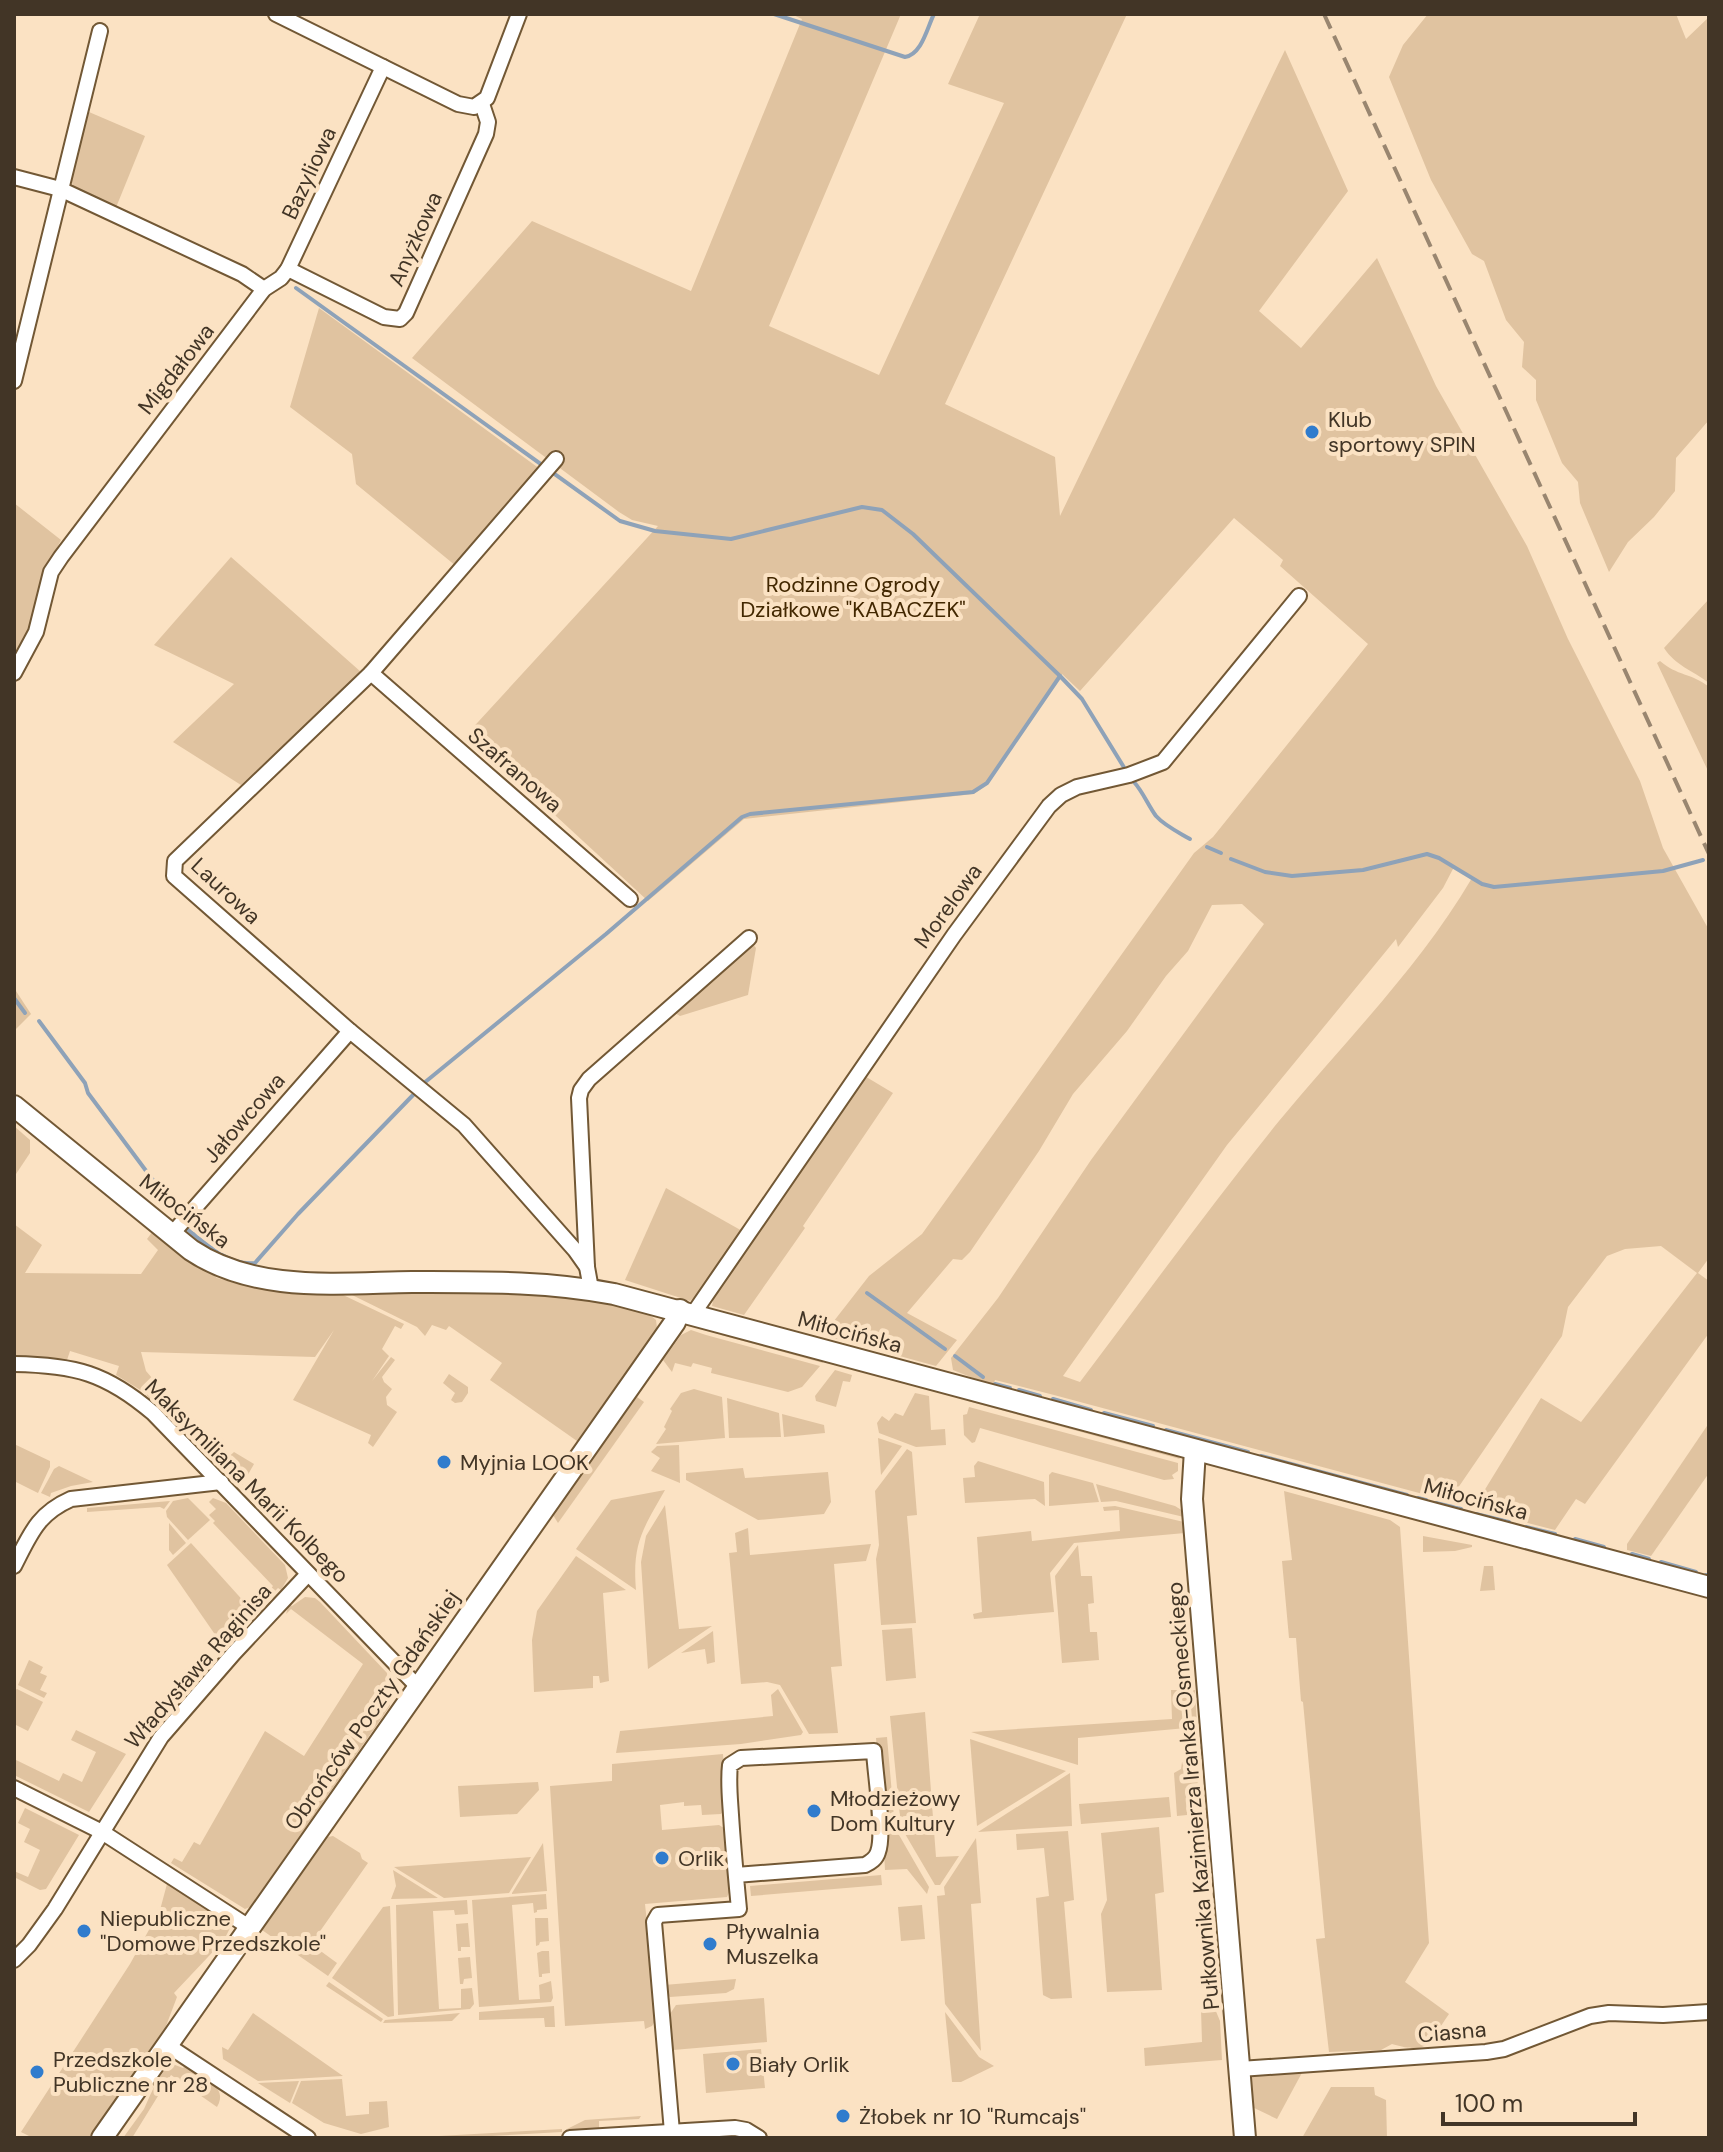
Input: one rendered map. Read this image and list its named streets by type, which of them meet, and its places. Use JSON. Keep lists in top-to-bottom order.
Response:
{
  "streets": {
    "street": [
      "Bazyliowa",
      "Anyżkowa",
      "Migdałowa",
      "Szafranowa",
      "Laurowa",
      "Morelowa",
      "Jałowcowa",
      "Miłocińska",
      "Maksymiliana Marii Kolbego",
      "Władysława Raginisa",
      "Obrońców Poczty Gdańskiej",
      "Pułkownika Kazimierza Iranka-Osmeckiego",
      "Ciasna"
    ]
  },
  "crossings": [
    ["Bazyliowa", "Anyżkowa"],
    ["Bazyliowa", "Migdałowa"],
    ["Szafranowa", "Laurowa"],
    ["Laurowa", "Jałowcowa"],
    ["Morelowa", "Miłocińska"],
    ["Morelowa", "Obrońców Poczty Gdańskiej"],
    ["Jałowcowa", "Miłocińska"],
    ["Miłocińska", "Obrońców Poczty Gdańskiej"],
    ["Miłocińska", "Pułkownika Kazimierza Iranka-Osmeckiego"],
    ["Maksymiliana Marii Kolbego", "Władysława Raginisa"],
    ["Maksymiliana Marii Kolbego", "Obrońców Poczty Gdańskiej"],
    ["Pułkownika Kazimierza Iranka-Osmeckiego", "Ciasna"]
  ],
  "parks": ["Rodzinne Ogrody Działkowe \"KABACZEK\""],
  "places": [
    "Klub sportowy SPIN",
    "Myjnia LOOK",
    "Młodzieżowy Dom Kultury",
    "Orlik",
    "Niepubliczne \"Domowe Przedszkole\"",
    "Pływalnia Muszelka",
    "Biały Orlik",
    "Przedszkole Publiczne nr 28",
    "Żłobek nr 10 \"Rumcajs\""
  ],
  "scale_bar": "100 m"
}
